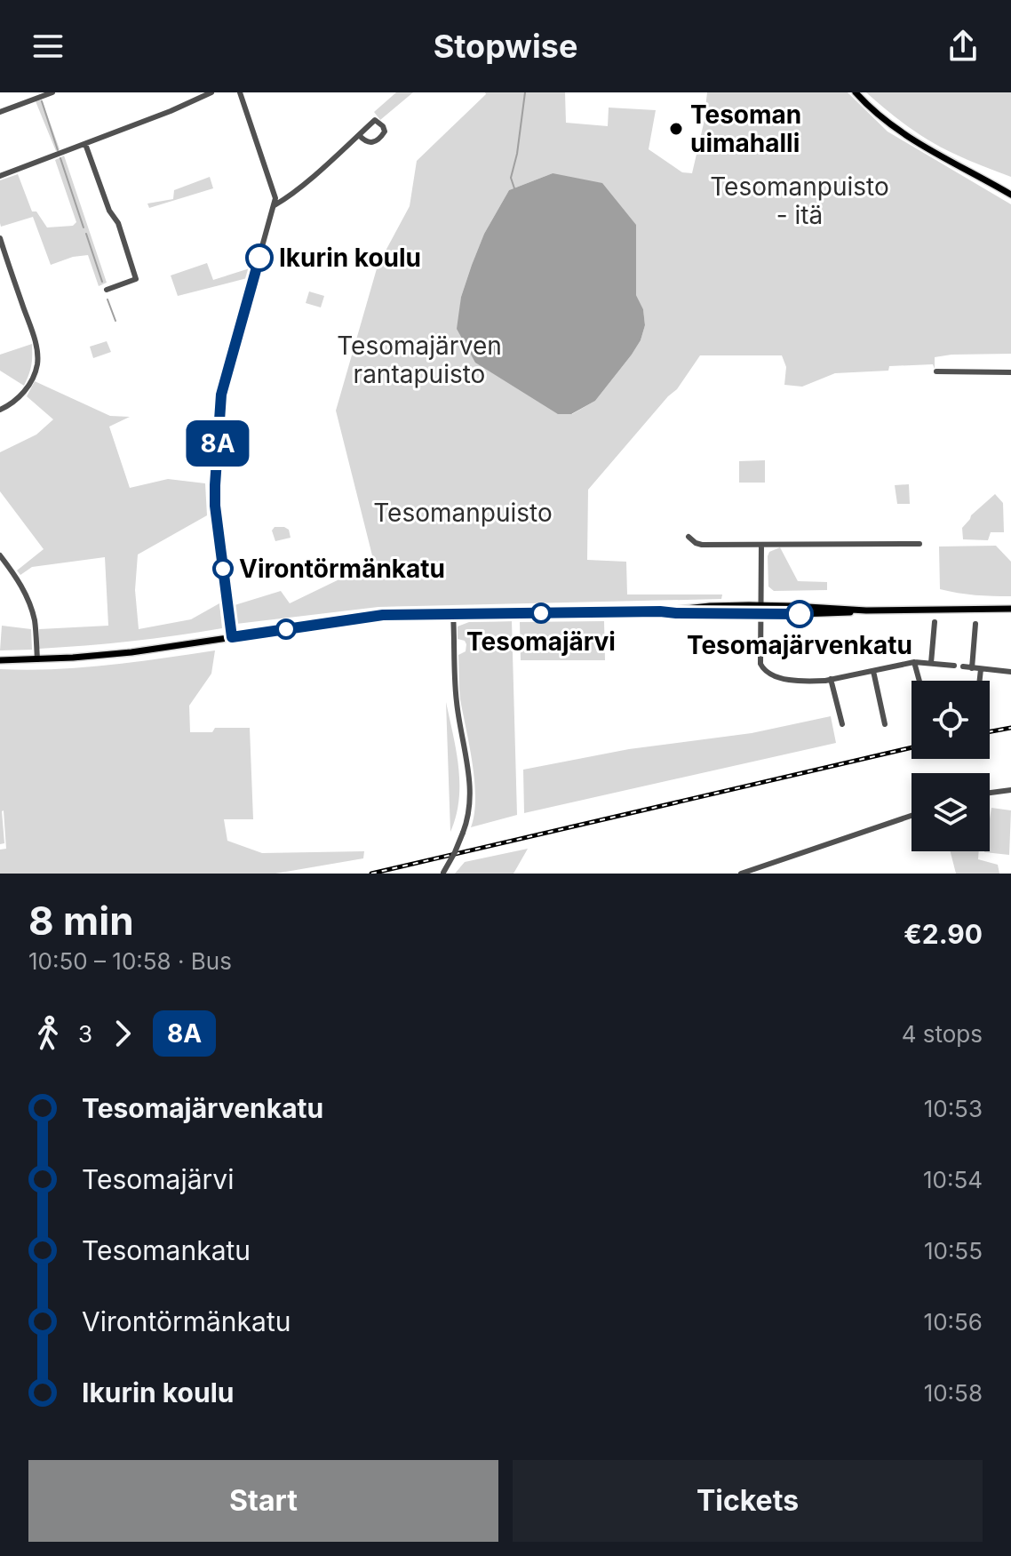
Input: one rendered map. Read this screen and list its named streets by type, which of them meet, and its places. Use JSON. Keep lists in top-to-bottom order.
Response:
{
  "parks": ["Tesomanpuisto - itä", "Tesomajärven rantapuisto", "Tesomanpuisto"],
  "places": [
    "Tesoman uimahalli",
    "Ikurin koulu",
    "Virontörmänkatu",
    "Tesomajärvi",
    "Tesomajärvenkatu"
  ],
  "lines": ["bus line 8A"],
  "page": {
    "header": "Stopwise",
    "on_map": "8A",
    "heading": ["8 min", "10:50 – 10:58 · Bus", "€2.90"],
    "legs": ["3", "8A", "4 stops"],
    "list": [
      {
        "name": "Tesomajärvenkatu",
        "value": "10:53"
      },
      {
        "name": "Tesomajärvi",
        "value": "10:54"
      },
      {
        "name": "Tesomankatu",
        "value": "10:55"
      },
      {
        "name": "Virontörmänkatu",
        "value": "10:56"
      },
      {
        "name": "Ikurin koulu",
        "value": "10:58"
      }
    ],
    "buttons": ["Start", "Tickets"]
  }
}
